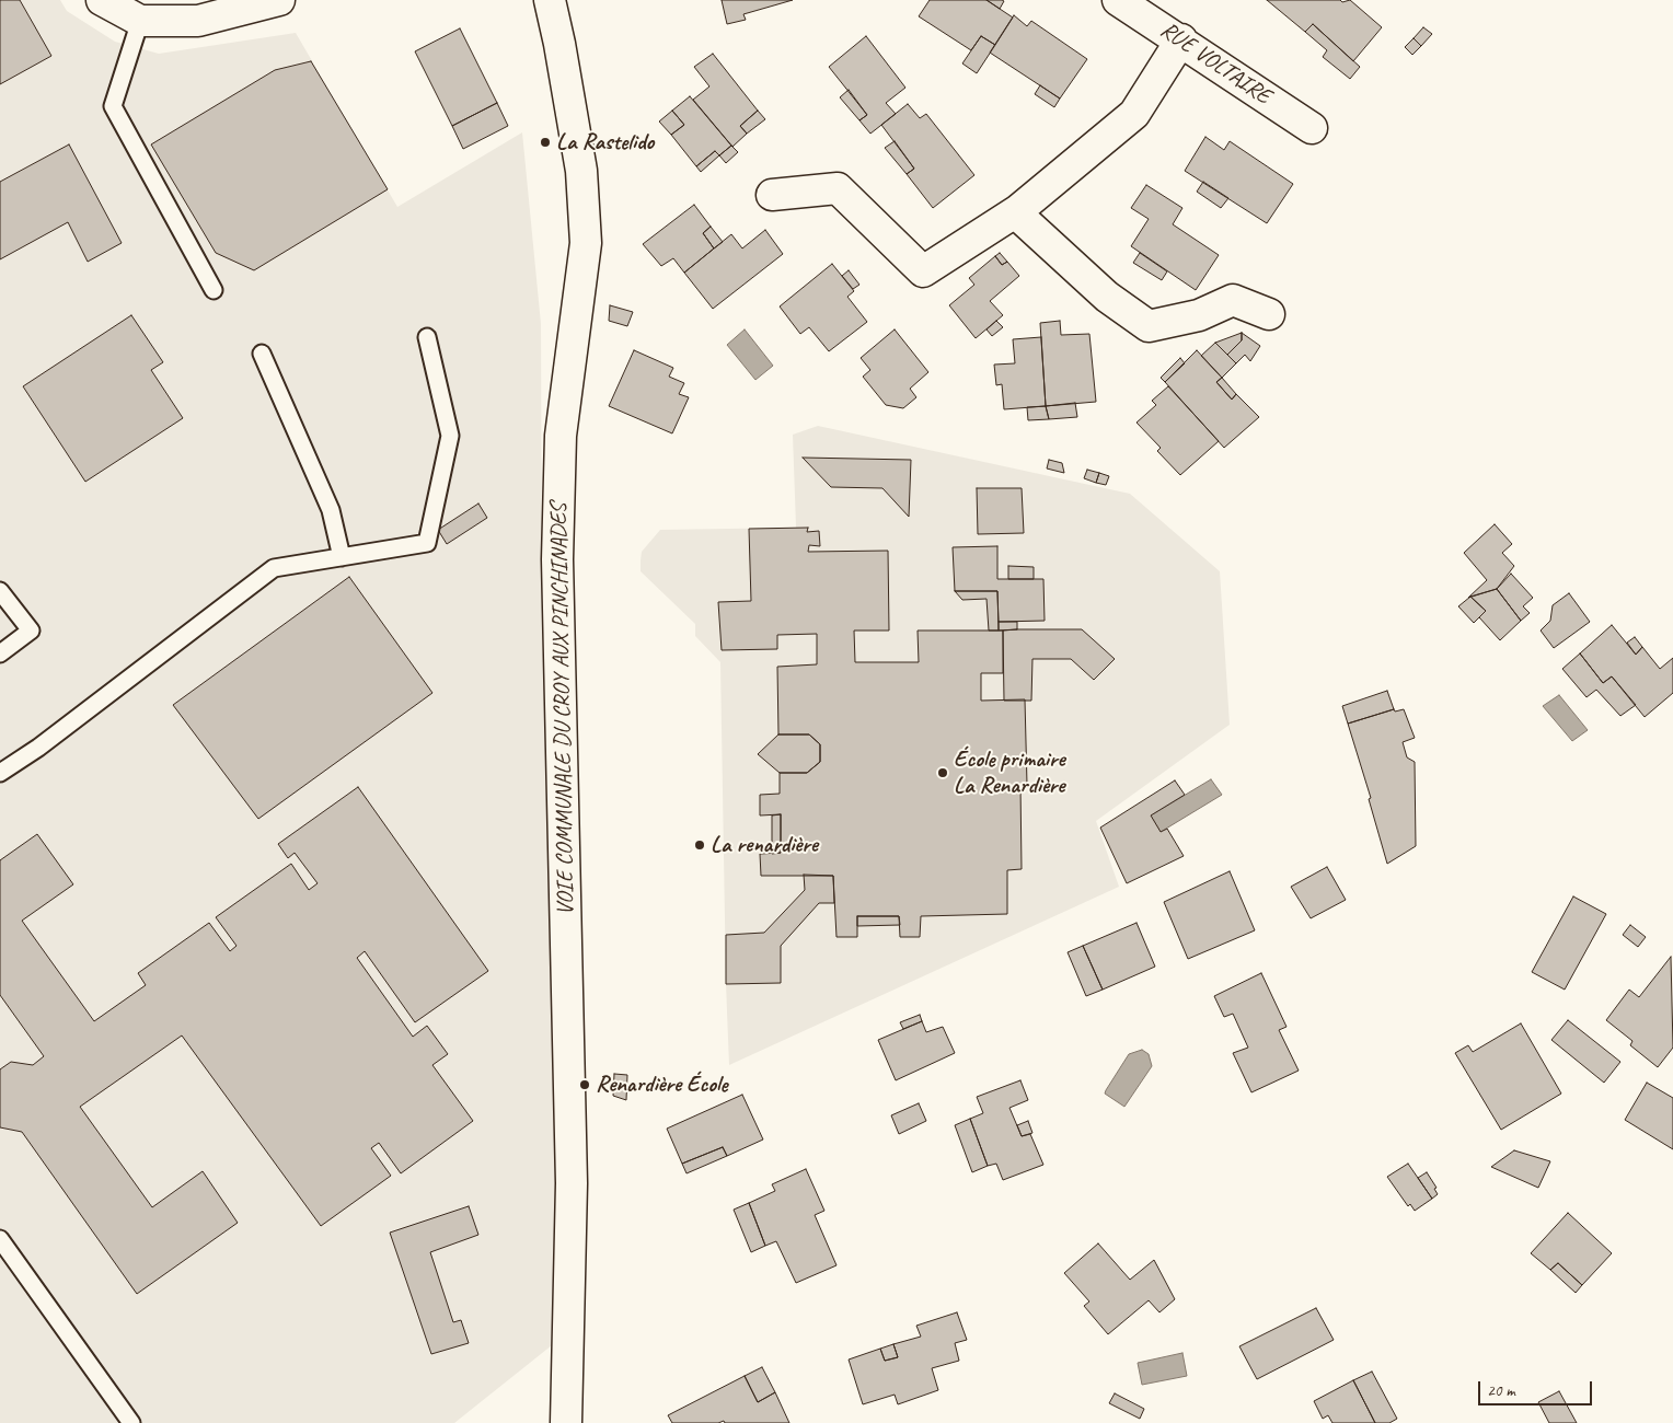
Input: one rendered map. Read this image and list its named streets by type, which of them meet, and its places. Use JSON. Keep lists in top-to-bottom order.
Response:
{
  "streets": {
    "street": ["RUE VOLTAIRE", "VOIE COMMUNALE DU CROY AUX PINCHINADES"]
  },
  "places": [
    "La Rastelido",
    "École primaire La Renardière",
    "La renardière",
    "Renardière École"
  ],
  "scale_bar": "20 m"
}
